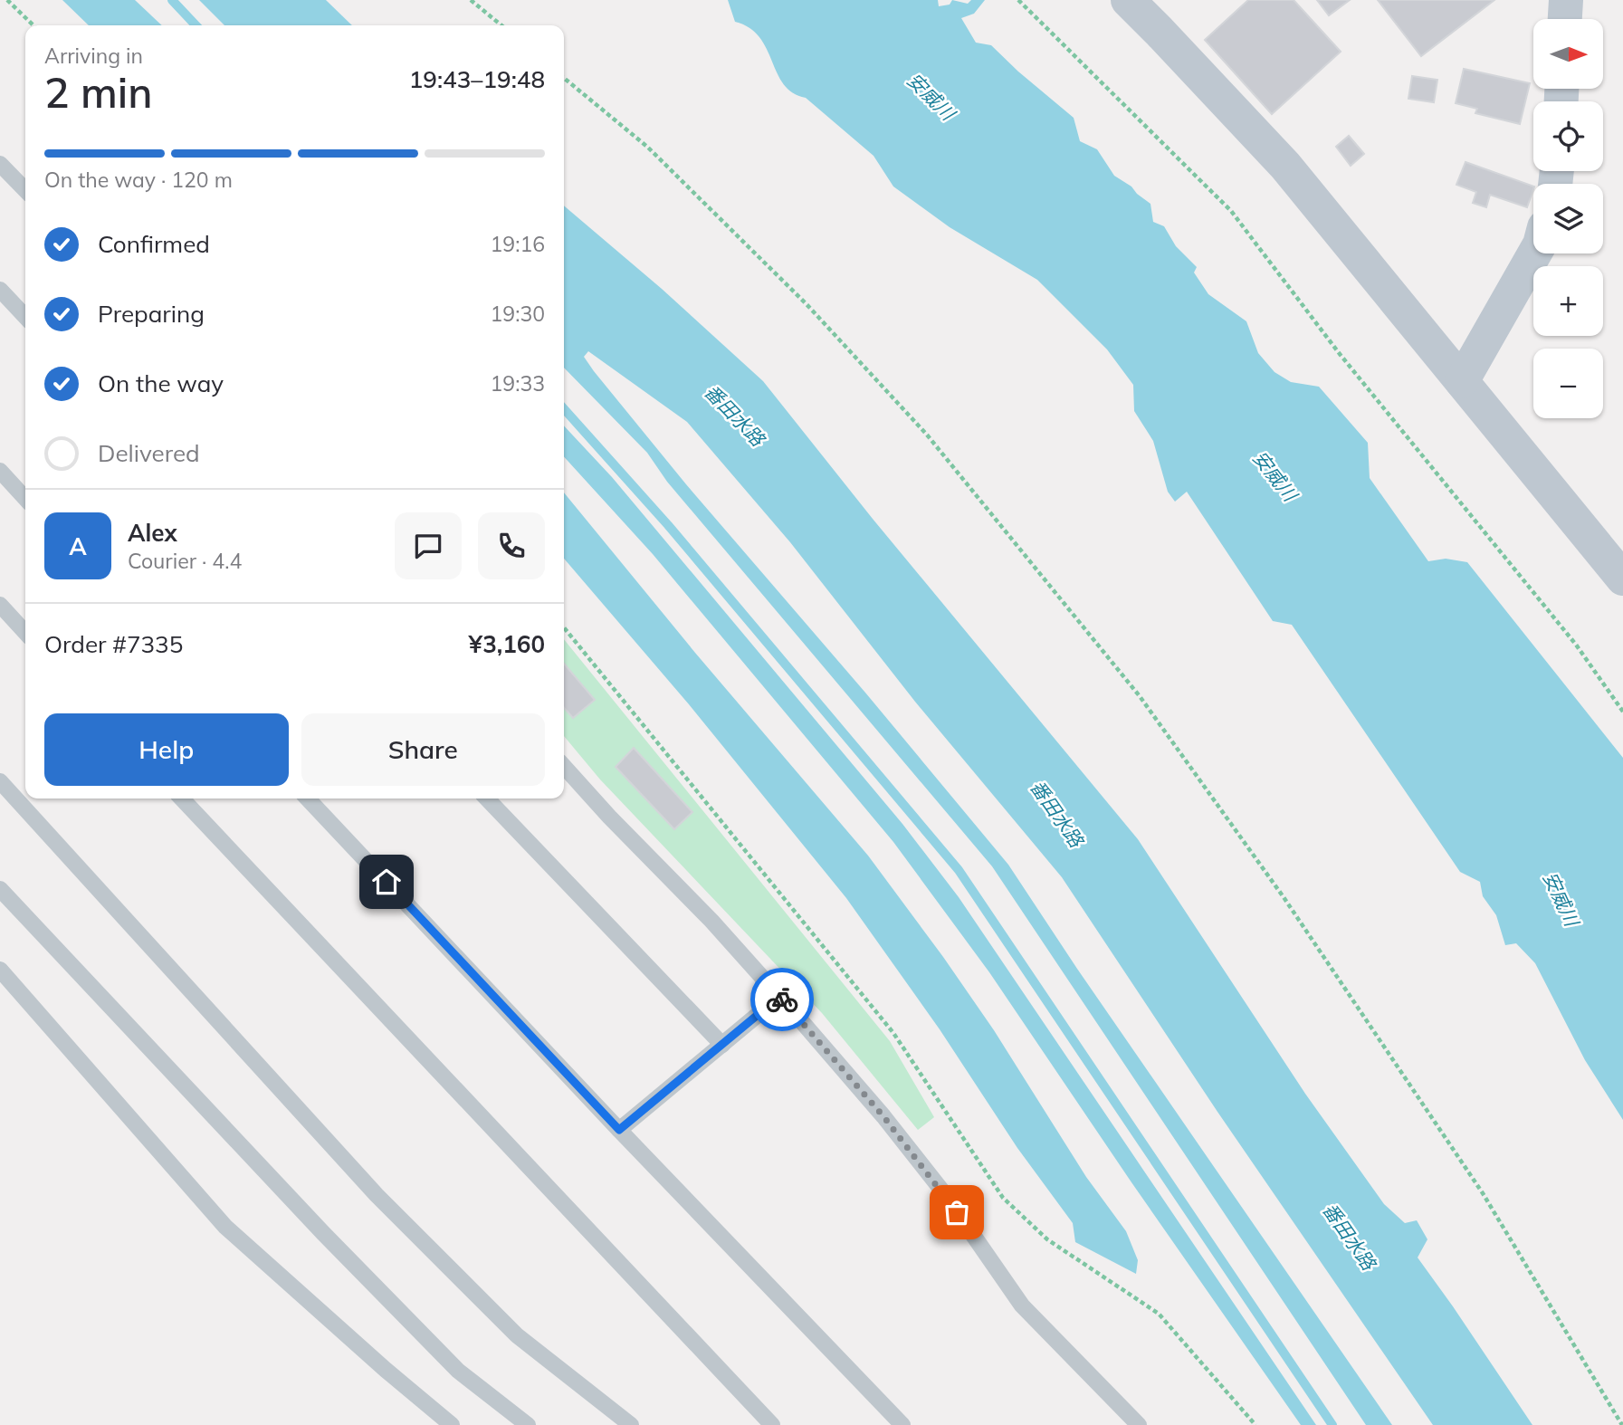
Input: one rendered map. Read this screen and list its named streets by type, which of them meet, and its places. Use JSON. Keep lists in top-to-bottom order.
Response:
{
  "water": ["安威川", "番田水路"],
  "north": "right",
  "page": {
    "map_buttons": ["+", "−"],
    "heading": ["2 min", "Arriving in", "19:43–19:48"],
    "panel": [
      "Alex",
      "Courier · 4.4",
      "Order #7335",
      "¥3,160"
    ],
    "bar": "On the way · 120 m",
    "list": [
      ["Confirmed", "19:16"],
      ["Preparing", "19:30"],
      ["On the way", "19:33"],
      "Delivered"
    ],
    "round": "A",
    "buttons": ["Help", "Share"]
  }
}
